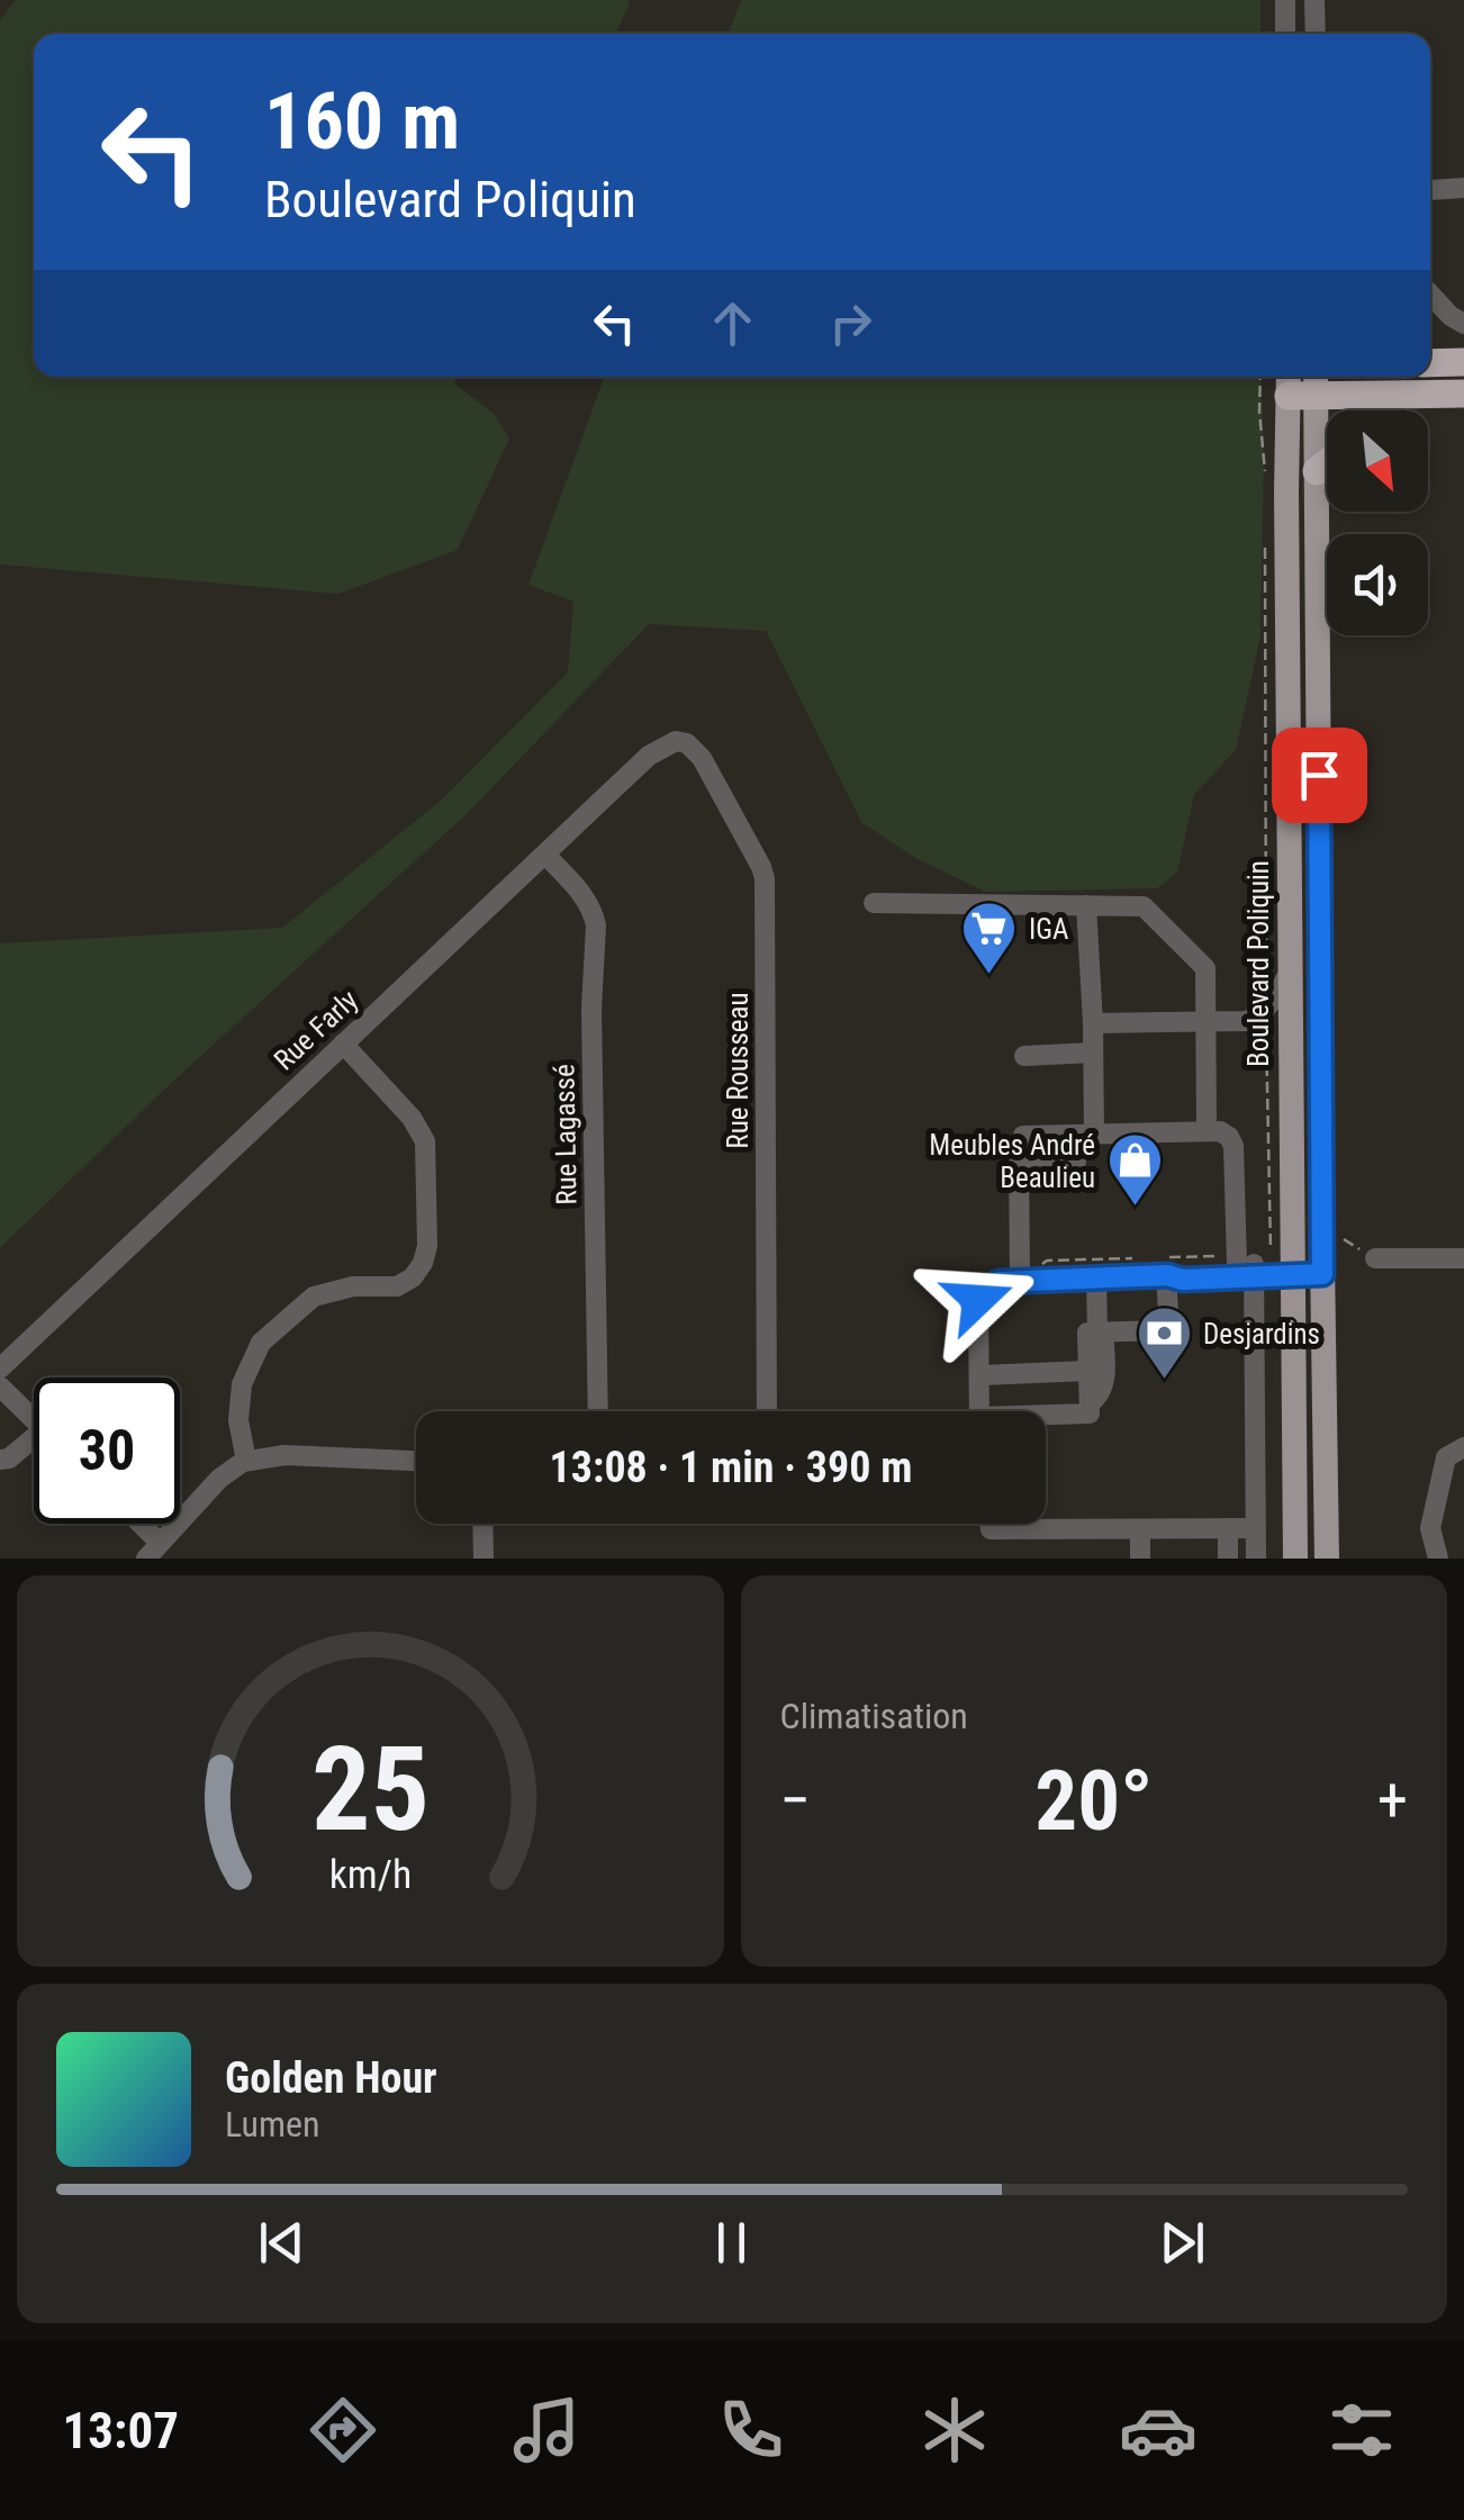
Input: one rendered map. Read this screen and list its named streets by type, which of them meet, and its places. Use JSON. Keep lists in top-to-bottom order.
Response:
{
  "streets": {
    "main road": ["Boulevard Poliquin"],
    "street": ["Rue Farly", "Rue Rousseau", "Rue Lagassé"]
  },
  "crossings": [
    ["Rue Farly", "Rue Rousseau"],
    ["Rue Farly", "Rue Lagassé"]
  ],
  "places": {
    "supermarket": ["IGA"],
    "shop": ["Meubles André Beaulieu"],
    "bank": ["Desjardins"]
  },
  "north": "bottom right",
  "page": {
    "turn": ["160 m", "Boulevard Poliquin"],
    "limit": "30",
    "trip": "13:08 · 1 min · 390 m",
    "tile": "Climatisation",
    "heat": ["−", "20°", "+"],
    "song": ["Golden Hour", "Lumen"],
    "tabs": "13:07",
    "gauge": ["25", "km/h"]
  }
}
